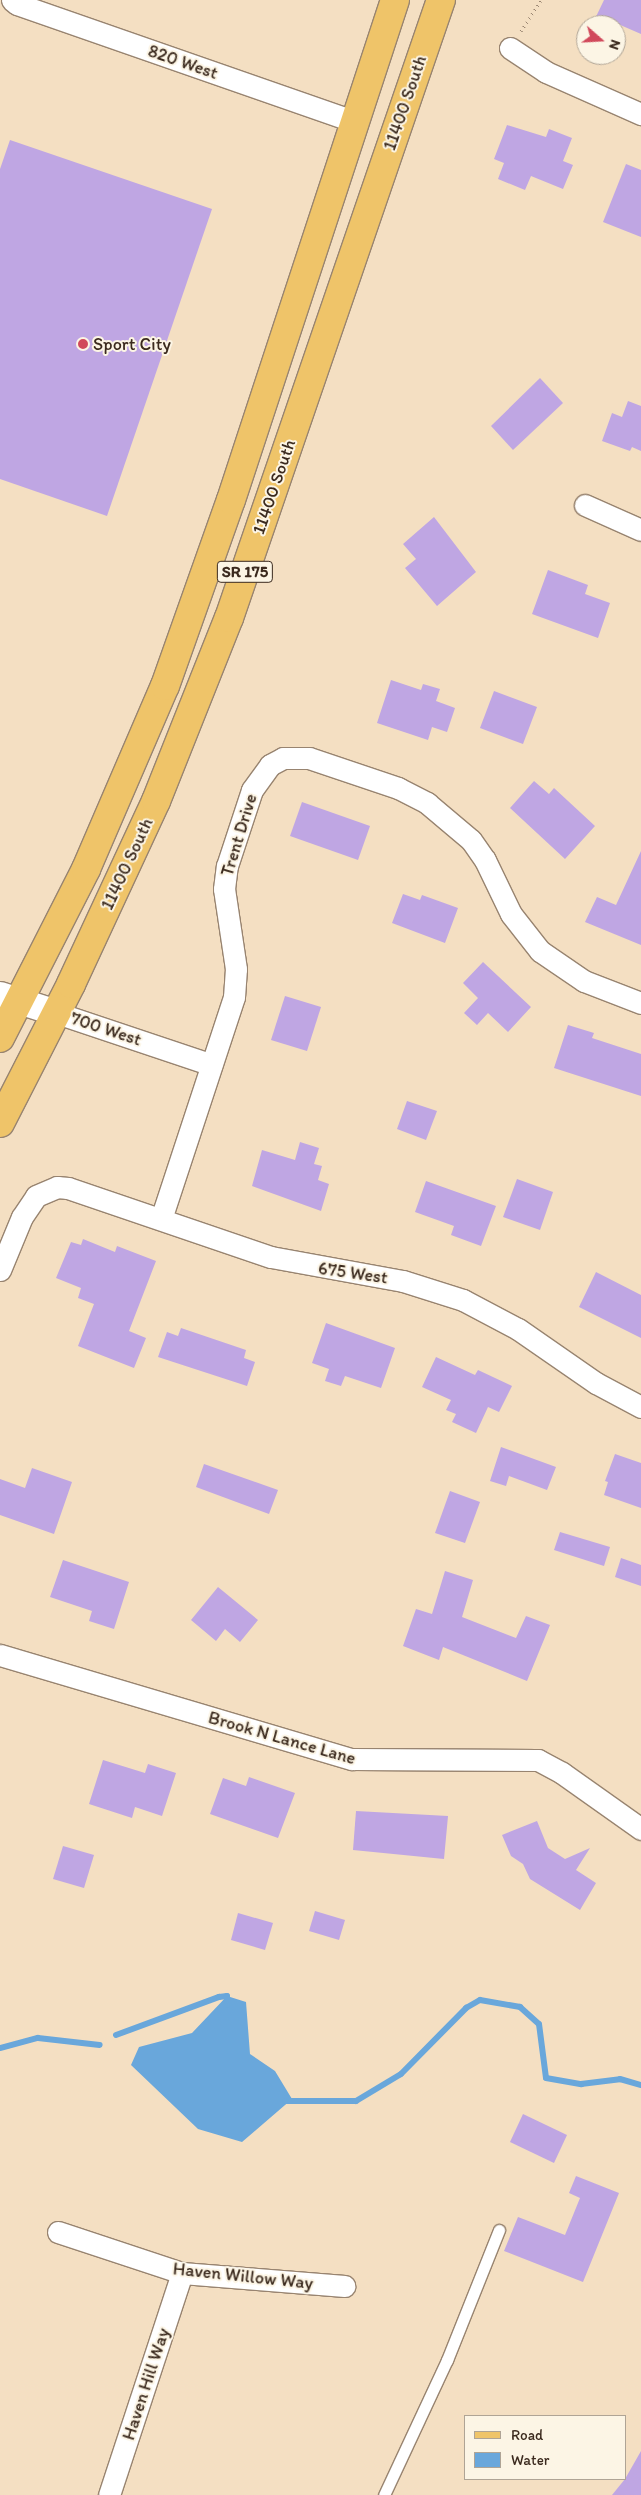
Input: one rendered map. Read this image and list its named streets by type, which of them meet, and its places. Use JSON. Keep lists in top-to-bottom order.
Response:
{
  "streets": {
    "main road": ["11400 South", "SR 175"],
    "street": [
      "820 West",
      "Trent Drive",
      "700 West",
      "675 West",
      "Brook N Lance Lane",
      "Haven Willow Way",
      "Haven Hill Way"
    ]
  },
  "crossings": [
    ["820 West", "11400 South"],
    ["11400 South", "700 West"],
    ["Trent Drive", "700 West"],
    ["Trent Drive", "675 West"],
    ["Haven Willow Way", "Haven Hill Way"]
  ],
  "places": ["Sport City"],
  "legend": ["Road", "Water"],
  "north": "right"
}
